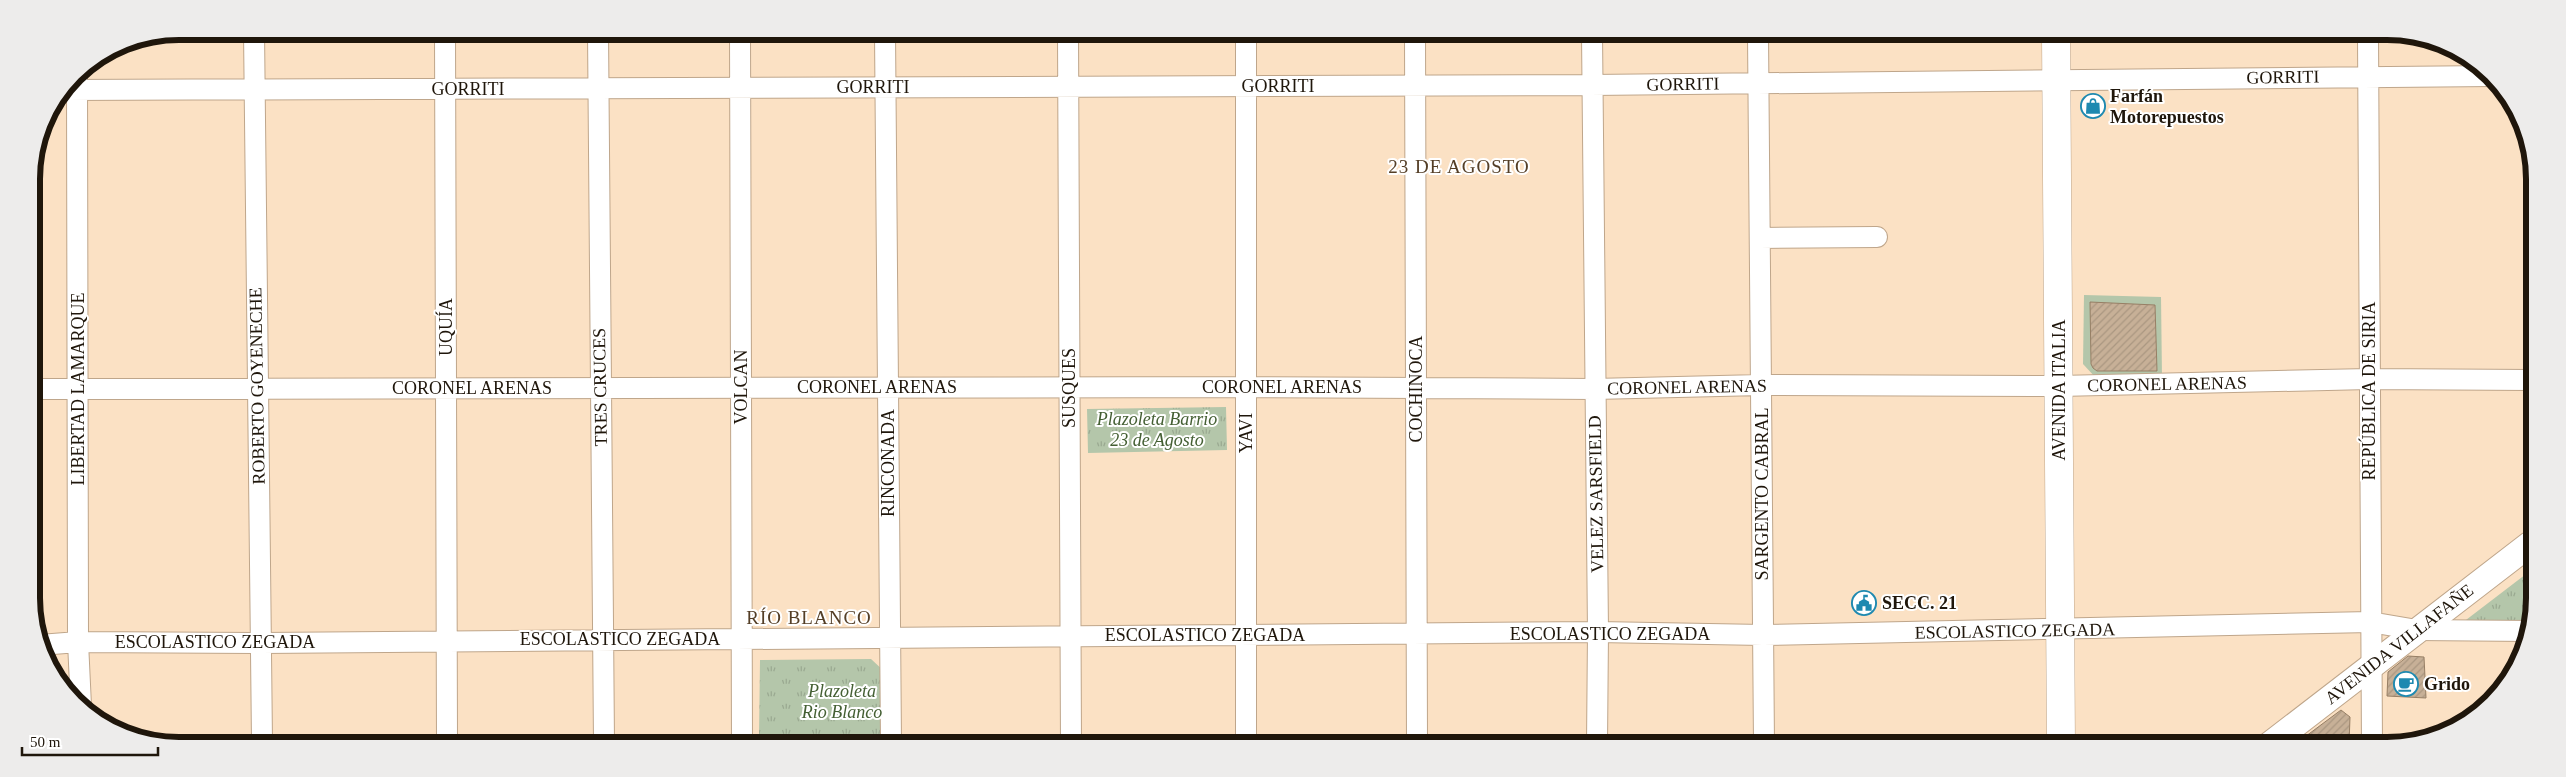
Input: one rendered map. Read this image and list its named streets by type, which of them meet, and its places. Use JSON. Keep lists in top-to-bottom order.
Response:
{
  "streets": {
    "main road": ["AVENIDA ITALIA"],
    "street": [
      "GORRITI",
      "UQUÍA",
      "CORONEL ARENAS",
      "ROBERTO GOYENECHE",
      "TRES CRUCES",
      "VOLCAN",
      "SUSQUES",
      "LIBERTAD LAMARQUE",
      "COCHINOCA",
      "REPÚBLICA DE SIRIA",
      "YAVI",
      "RINCONADA",
      "VELEZ SARSFIELD",
      "SARGENTO CABRAL",
      "ESCOLASTICO ZEGADA",
      "AVENIDA VILLAFAÑE"
    ]
  },
  "crossings": [
    ["GORRITI", "UQUÍA"],
    ["GORRITI", "ROBERTO GOYENECHE"],
    ["GORRITI", "TRES CRUCES"],
    ["GORRITI", "VOLCAN"],
    ["GORRITI", "SUSQUES"],
    ["GORRITI", "COCHINOCA"],
    ["GORRITI", "AVENIDA ITALIA"],
    ["GORRITI", "REPÚBLICA DE SIRIA"],
    ["GORRITI", "YAVI"],
    ["GORRITI", "RINCONADA"],
    ["GORRITI", "VELEZ SARSFIELD"],
    ["GORRITI", "SARGENTO CABRAL"],
    ["UQUÍA", "CORONEL ARENAS"],
    ["UQUÍA", "ESCOLASTICO ZEGADA"],
    ["CORONEL ARENAS", "ROBERTO GOYENECHE"],
    ["CORONEL ARENAS", "TRES CRUCES"],
    ["CORONEL ARENAS", "VOLCAN"],
    ["CORONEL ARENAS", "SUSQUES"],
    ["CORONEL ARENAS", "LIBERTAD LAMARQUE"],
    ["CORONEL ARENAS", "COCHINOCA"],
    ["CORONEL ARENAS", "AVENIDA ITALIA"],
    ["CORONEL ARENAS", "REPÚBLICA DE SIRIA"],
    ["CORONEL ARENAS", "YAVI"],
    ["CORONEL ARENAS", "RINCONADA"],
    ["CORONEL ARENAS", "VELEZ SARSFIELD"],
    ["CORONEL ARENAS", "SARGENTO CABRAL"],
    ["ROBERTO GOYENECHE", "ESCOLASTICO ZEGADA"],
    ["TRES CRUCES", "ESCOLASTICO ZEGADA"],
    ["VOLCAN", "ESCOLASTICO ZEGADA"],
    ["SUSQUES", "ESCOLASTICO ZEGADA"],
    ["LIBERTAD LAMARQUE", "ESCOLASTICO ZEGADA"],
    ["COCHINOCA", "ESCOLASTICO ZEGADA"],
    ["AVENIDA ITALIA", "ESCOLASTICO ZEGADA"],
    ["REPÚBLICA DE SIRIA", "ESCOLASTICO ZEGADA"],
    ["REPÚBLICA DE SIRIA", "AVENIDA VILLAFAÑE"],
    ["YAVI", "ESCOLASTICO ZEGADA"],
    ["RINCONADA", "ESCOLASTICO ZEGADA"],
    ["VELEZ SARSFIELD", "ESCOLASTICO ZEGADA"],
    ["SARGENTO CABRAL", "ESCOLASTICO ZEGADA"],
    ["ESCOLASTICO ZEGADA", "AVENIDA VILLAFAÑE"]
  ],
  "districts": ["23 DE AGOSTO", "RÍO BLANCO"],
  "parks": ["Plazoleta Barrio 23 de Agosto", "Plazoleta Rio Blanco"],
  "places": {
    "shop": ["Farfán Motorepuestos"],
    "public building": ["SECC. 21"],
    "cafe": ["Grido"]
  },
  "scale_bar": "50 m"
}
